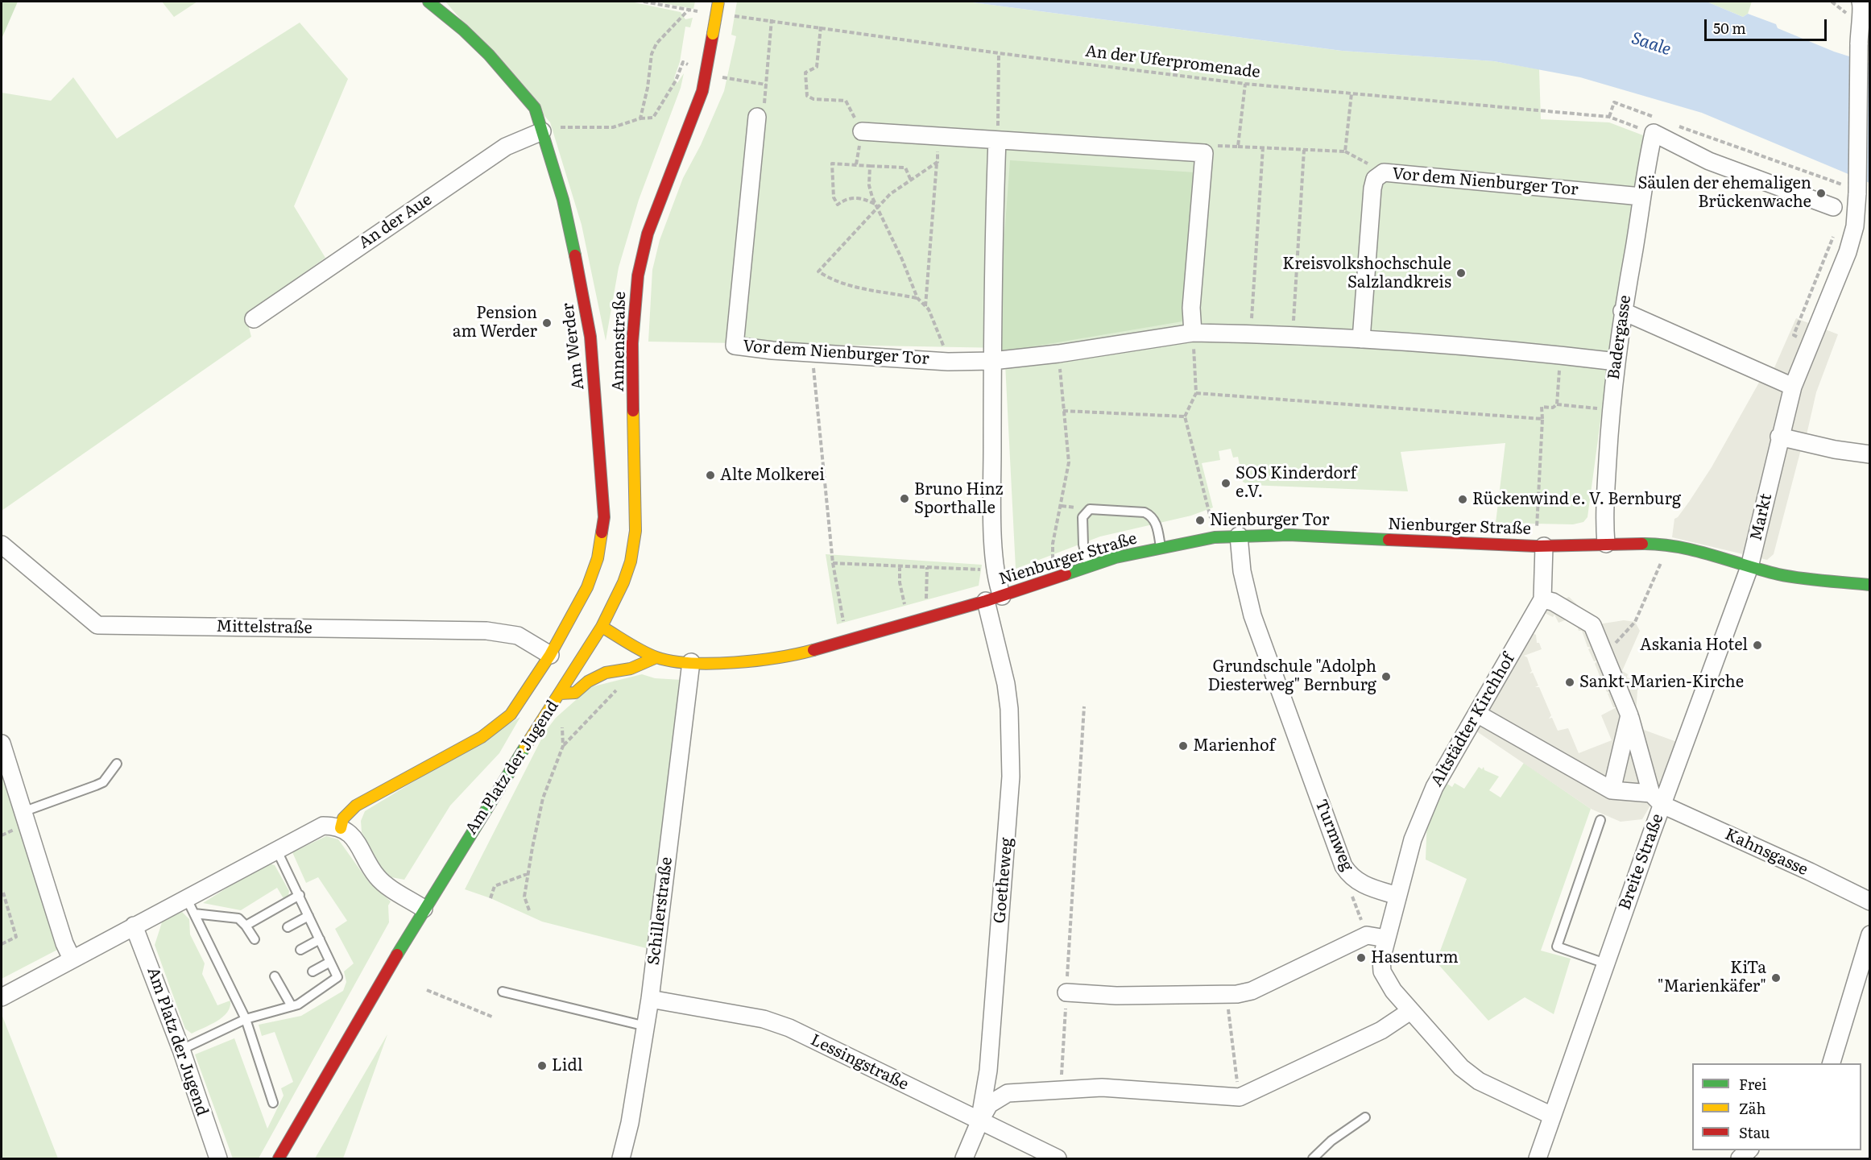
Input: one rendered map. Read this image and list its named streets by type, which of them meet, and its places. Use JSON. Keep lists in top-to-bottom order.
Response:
{
  "streets": {
    "street": [
      "Vor dem Nienburger Tor",
      "An der Aue",
      "Badergasse",
      "Annenstraße",
      "Am Werder",
      "Markt",
      "Nienburger Straße",
      "Mittelstraße",
      "Altstädter Kirchhof",
      "Am Platz der Jugend",
      "Turmweg",
      "Kahnsgasse",
      "Breite Straße",
      "Goetheweg",
      "Schillerstraße",
      "Lessingstraße"
    ],
    "path": ["An der Uferpromenade"]
  },
  "crossings": [
    ["An der Uferpromenade", "Badergasse"],
    ["Vor dem Nienburger Tor", "Badergasse"],
    ["An der Aue", "Am Werder"],
    ["Badergasse", "Nienburger Straße"],
    ["Annenstraße", "Nienburger Straße"],
    ["Annenstraße", "Am Platz der Jugend"],
    ["Am Werder", "Mittelstraße"],
    ["Am Werder", "Am Platz der Jugend"],
    ["Markt", "Breite Straße"],
    ["Nienburger Straße", "Altstädter Kirchhof"],
    ["Nienburger Straße", "Am Platz der Jugend"],
    ["Nienburger Straße", "Turmweg"],
    ["Nienburger Straße", "Goetheweg"],
    ["Nienburger Straße", "Schillerstraße"],
    ["Altstädter Kirchhof", "Turmweg"],
    ["Kahnsgasse", "Breite Straße"],
    ["Goetheweg", "Lessingstraße"],
    ["Schillerstraße", "Lessingstraße"]
  ],
  "water": ["Saale"],
  "places": [
    "Säulen der ehemaligen Brückenwache",
    "Kreisvolkshochschule Salzlandkreis",
    "Pension am Werder",
    "Alte Molkerei",
    "SOS Kinderdorf e.V.",
    "Bruno Hinz Sporthalle",
    "Rückenwind e. V. Bernburg",
    "Nienburger Tor",
    "Askania Hotel",
    "Grundschule \"Adolph Diesterweg\" Bernburg",
    "Sankt-Marien-Kirche",
    "Marienhof",
    "Hasenturm",
    "KiTa \"Marienkäfer\"",
    "Lidl"
  ],
  "legend": ["Frei", "Zäh", "Stau"],
  "scale_bar": "50 m"
}
